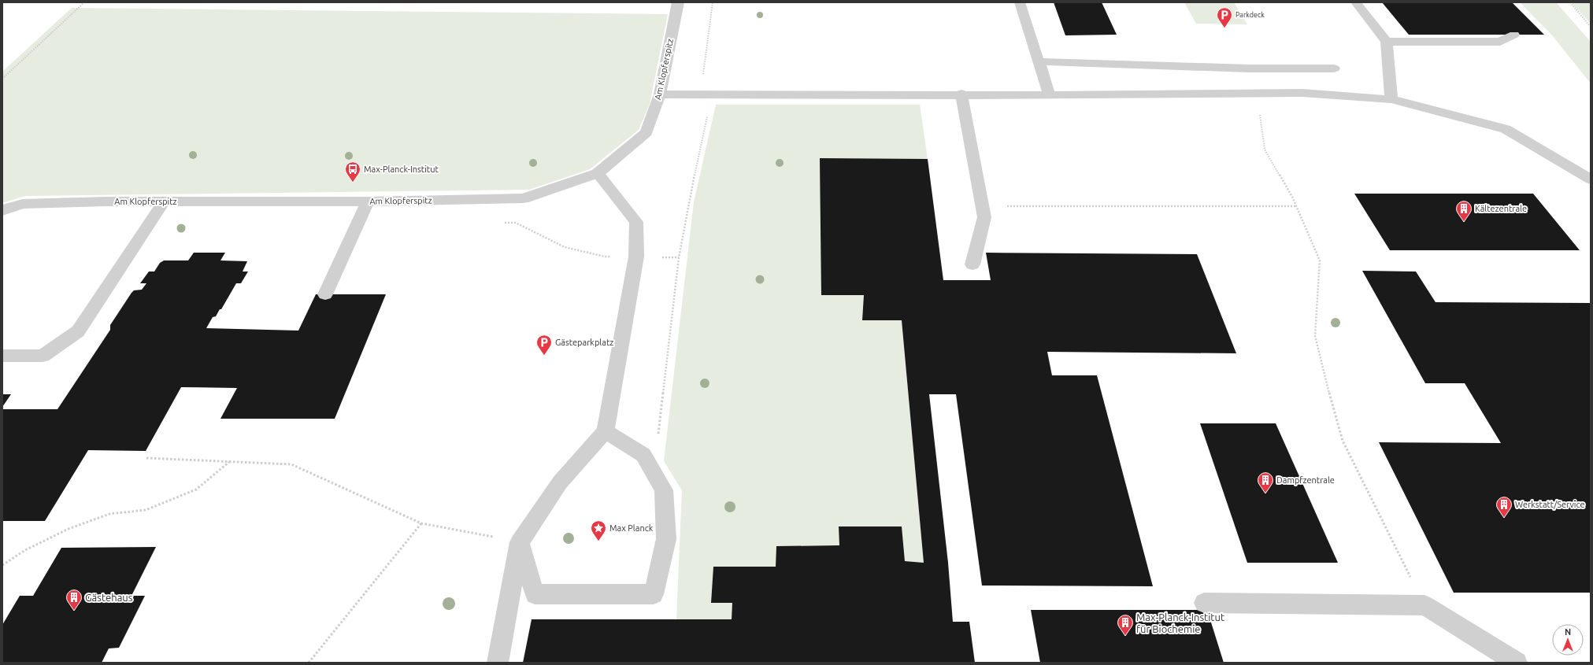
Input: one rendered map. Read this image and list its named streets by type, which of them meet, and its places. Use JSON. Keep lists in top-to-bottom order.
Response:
{
  "streets": {
    "street": ["Am Klopferspitz"]
  },
  "places": {
    "parking": ["Parkdeck", "Gästeparkplatz"],
    "bus stop": ["Max-Planck-Institut"],
    "building": [
      "Kältezentrale",
      "Dampfzentrale",
      "Werkstatt/Service",
      "Gästehaus",
      "Max-Planck-Institut für Biochemie"
    ],
    "place": ["Max Planck"]
  },
  "north": "top"
}
